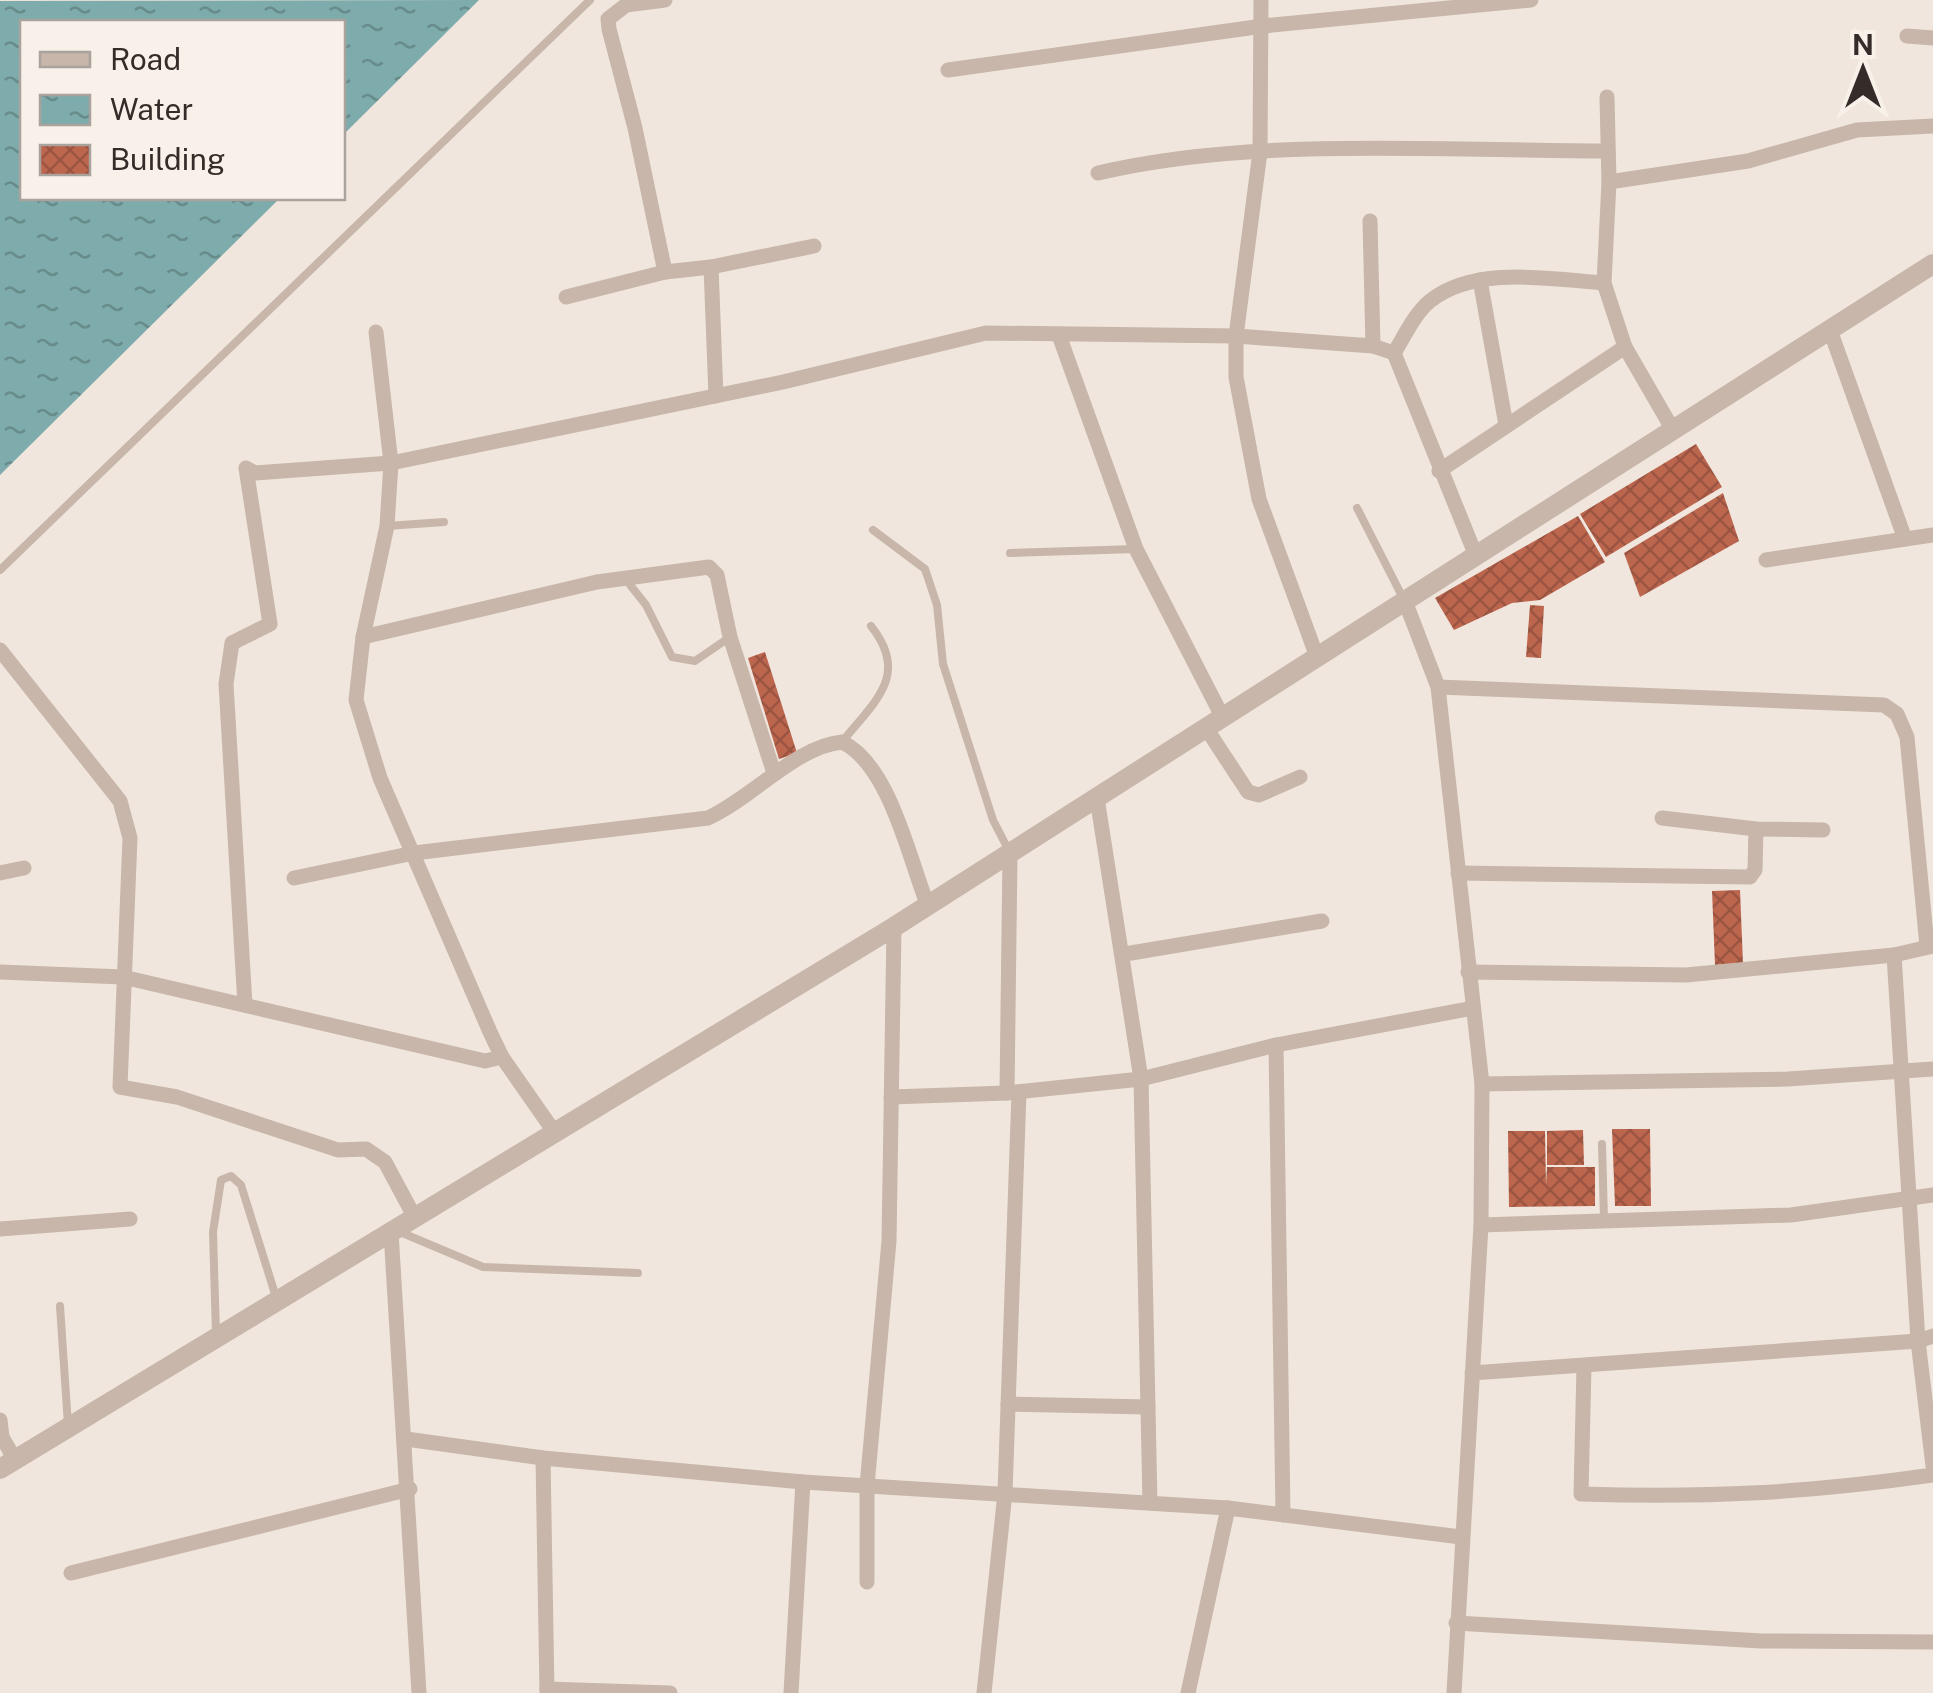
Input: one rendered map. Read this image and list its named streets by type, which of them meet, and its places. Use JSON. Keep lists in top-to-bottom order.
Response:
{
  "legend": ["Road", "Water", "Building"],
  "north": "top"
}
